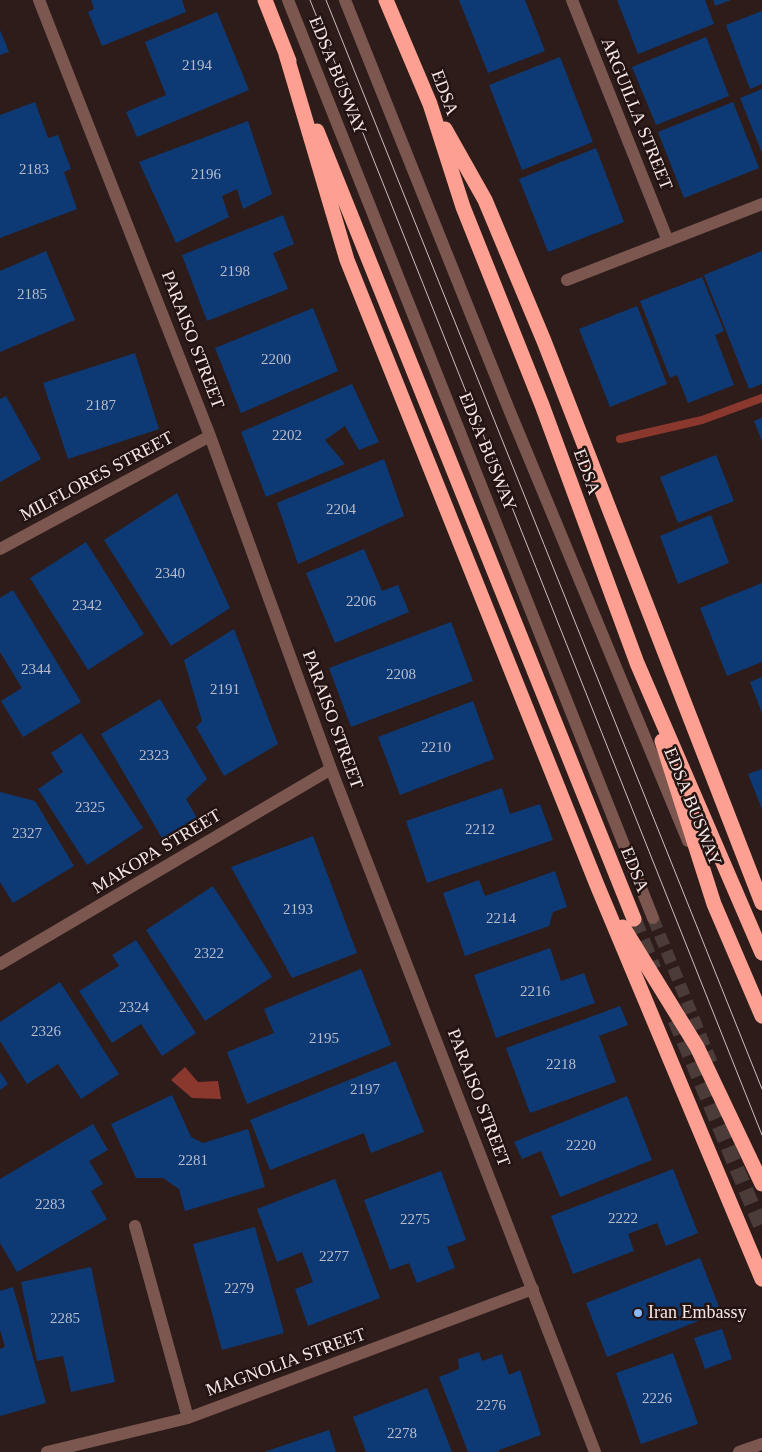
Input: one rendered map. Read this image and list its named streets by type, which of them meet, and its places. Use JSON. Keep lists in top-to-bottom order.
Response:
{
  "streets": {
    "highway": ["EDSA"],
    "street": [
      "EDSA BUSWAY",
      "ARGUILLA STREET",
      "PARAISO STREET",
      "MILFLORES STREET",
      "MAKOPA STREET",
      "MAGNOLIA STREET"
    ]
  },
  "crossings": [
    ["PARAISO STREET", "MILFLORES STREET"],
    ["PARAISO STREET", "MAKOPA STREET"],
    ["PARAISO STREET", "MAGNOLIA STREET"]
  ],
  "places": ["Iran Embassy"],
  "house_numbers": [
    "2194",
    "2183",
    "2196",
    "2198",
    "2185",
    "2200",
    "2187",
    "2202",
    "2204",
    "2340",
    "2206",
    "2342",
    "2344",
    "2208",
    "2191",
    "2210",
    "2323",
    "2325",
    "2212",
    "2327",
    "2193",
    "2214",
    "2322",
    "2216",
    "2324",
    "2326",
    "2195",
    "2218",
    "2197",
    "2220",
    "2281",
    "2283",
    "2222",
    "2275",
    "2277",
    "2279",
    "2285",
    "2226",
    "2276",
    "2278"
  ]
}
